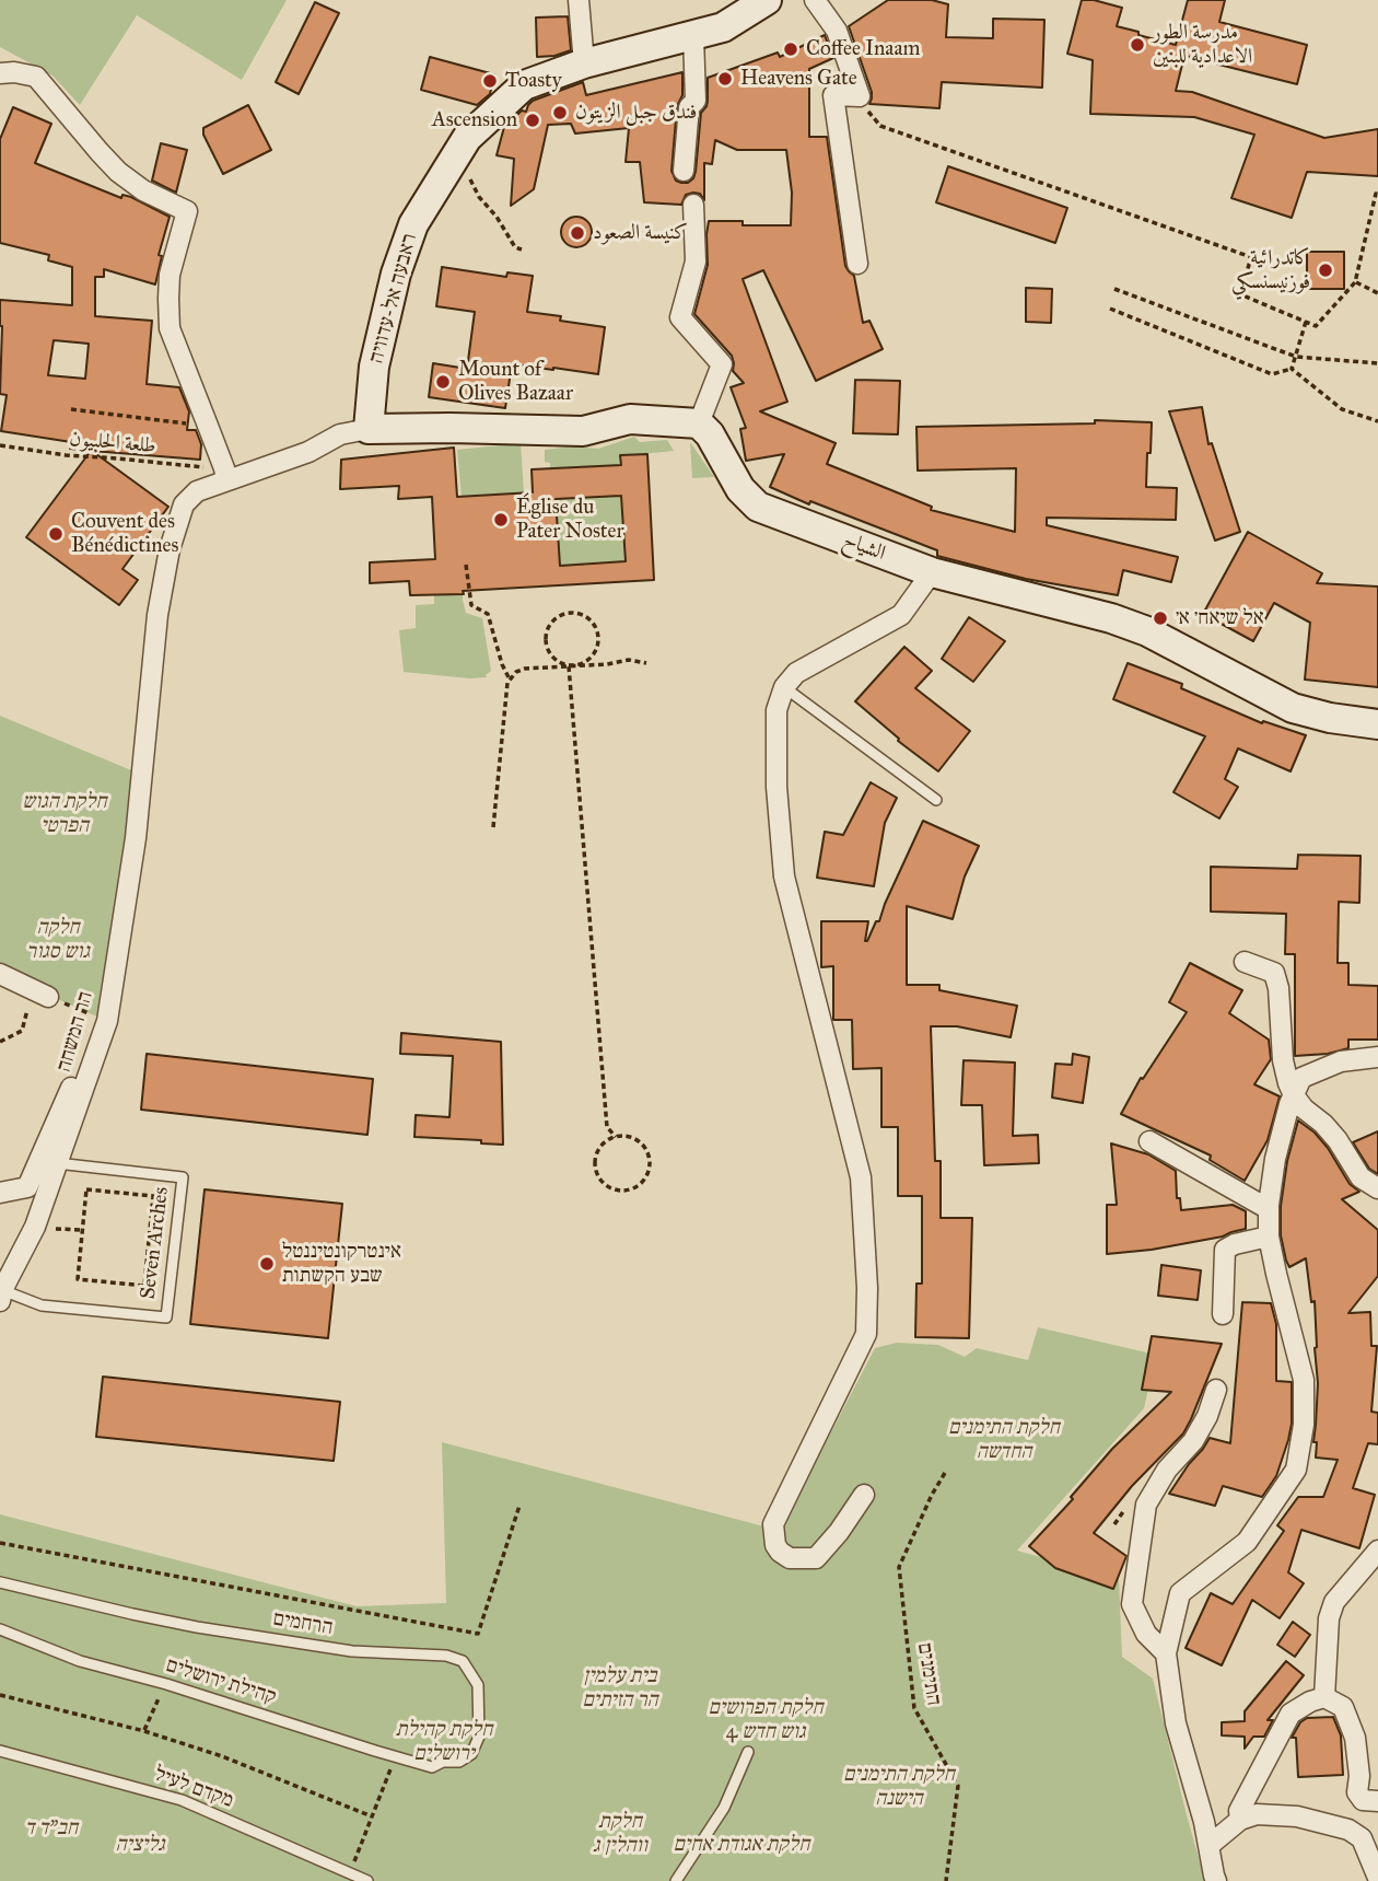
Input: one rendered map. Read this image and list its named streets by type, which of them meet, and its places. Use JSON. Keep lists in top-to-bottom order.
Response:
{
  "streets": {
    "street": ["ראבעה אל-עדוויה", "الشياح", "הר המשחה"],
    "lane": [
      "Seven Arches",
      "הרחמים",
      "קהילת ירושלים",
      "מקדם לעיל"
    ],
    "path": ["طلعة الحلبيون", "התימנים"]
  },
  "crossings": [
    ["طلعة الحلبيون", "הר המשחה"],
    ["הר המשחה", "Seven Arches"],
    ["הרחמים", "קהילת ירושלים"]
  ],
  "parks": [
    "חלקת הגוש הפרטי",
    "חלקה גוש סגור",
    "חלקת התימנים החדשה",
    "בית עלמין הר הזיתים",
    "חלקת הפרושים גוש חדש 4",
    "חלקת קהילת ירושלים",
    "חלקת התימנים הישנה",
    "חלקת ווהלין ג",
    "חב\"ד ד",
    "גליציה",
    "חלקת אגודת אחים"
  ],
  "places": [
    "مدرسة الطور الاعدادية للبنين",
    "Coffee Inaam",
    "Heavens Gate",
    "Toasty",
    "فندق جبل الزيتون",
    "Ascension",
    "كنيسة الصعود",
    "كاتدرائية فوزنيسنسكي",
    "Mount of Olives Bazaar",
    "Église du Pater Noster",
    "Couvent des Bénédictines",
    "אל שיאח׳ א׳",
    "אינטרקונטיננטל שבע הקשתות"
  ]
}
